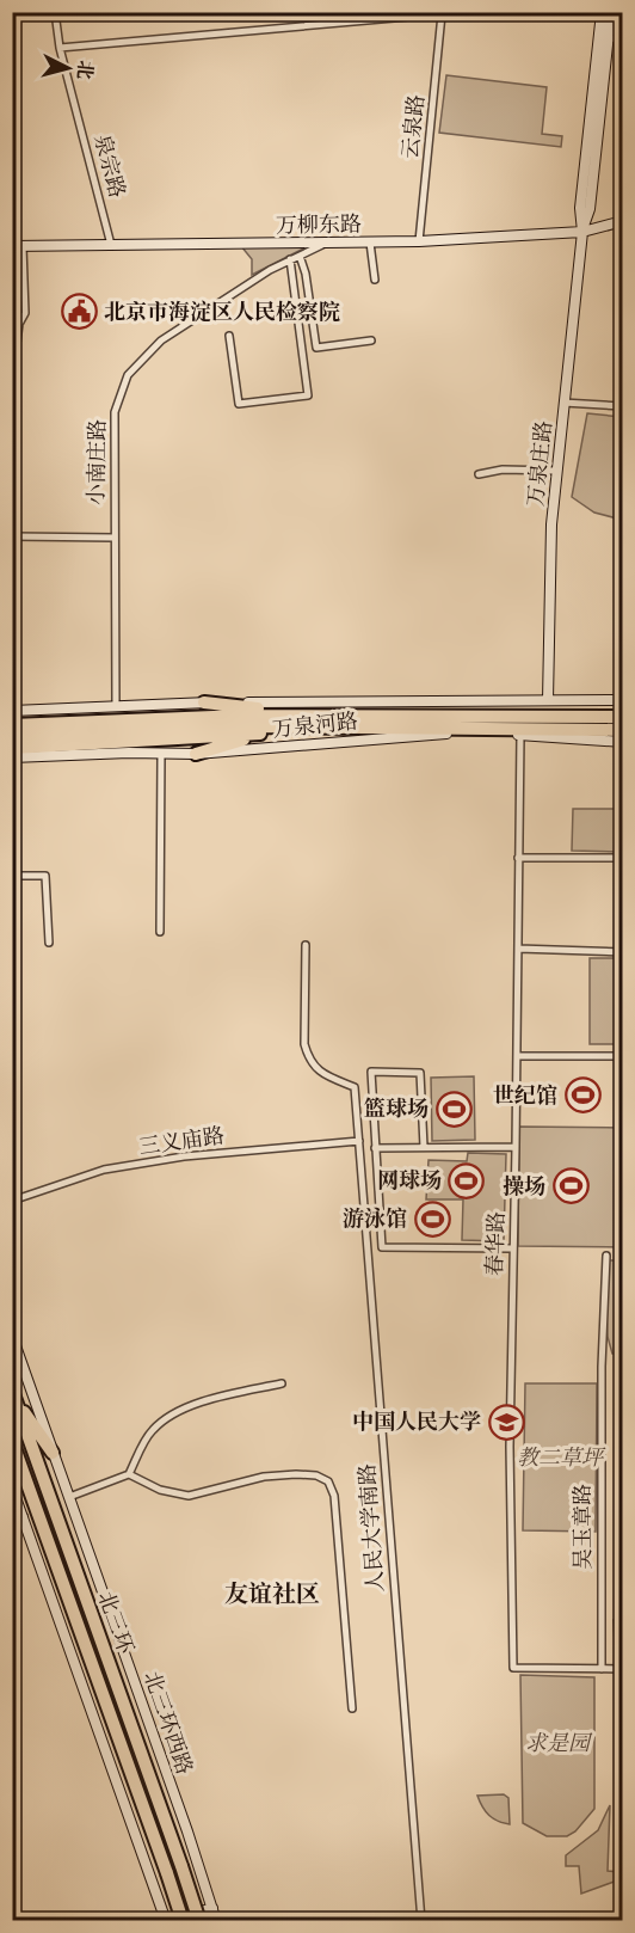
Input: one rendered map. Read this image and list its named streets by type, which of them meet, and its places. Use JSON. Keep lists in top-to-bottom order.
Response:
{
  "streets": {
    "highway": ["万泉河路", "北三环"],
    "street": [
      "云泉路",
      "泉宗路",
      "万柳东路",
      "小南庄路",
      "万泉庄路",
      "三义庙路",
      "春华路",
      "吴玉章路",
      "人民大学南路",
      "北三环西路"
    ]
  },
  "crossings": [
    ["云泉路", "万柳东路"],
    ["泉宗路", "万柳东路"],
    ["万柳东路", "小南庄路"],
    ["万柳东路", "万泉庄路"],
    ["小南庄路", "万泉河路"],
    ["万泉庄路", "万泉河路"],
    ["万泉河路", "春华路"],
    ["三义庙路", "人民大学南路"],
    ["春华路", "吴玉章路"]
  ],
  "districts": ["友谊社区"],
  "parks": ["教二草坪", "求是园"],
  "places": {
    "public building": ["北京市海淀区人民检察院"],
    "sports": [
      "世纪馆",
      "篮球场",
      "网球场",
      "操场",
      "游泳馆"
    ],
    "school or university": ["中国人民大学"]
  },
  "north": "right"
}
